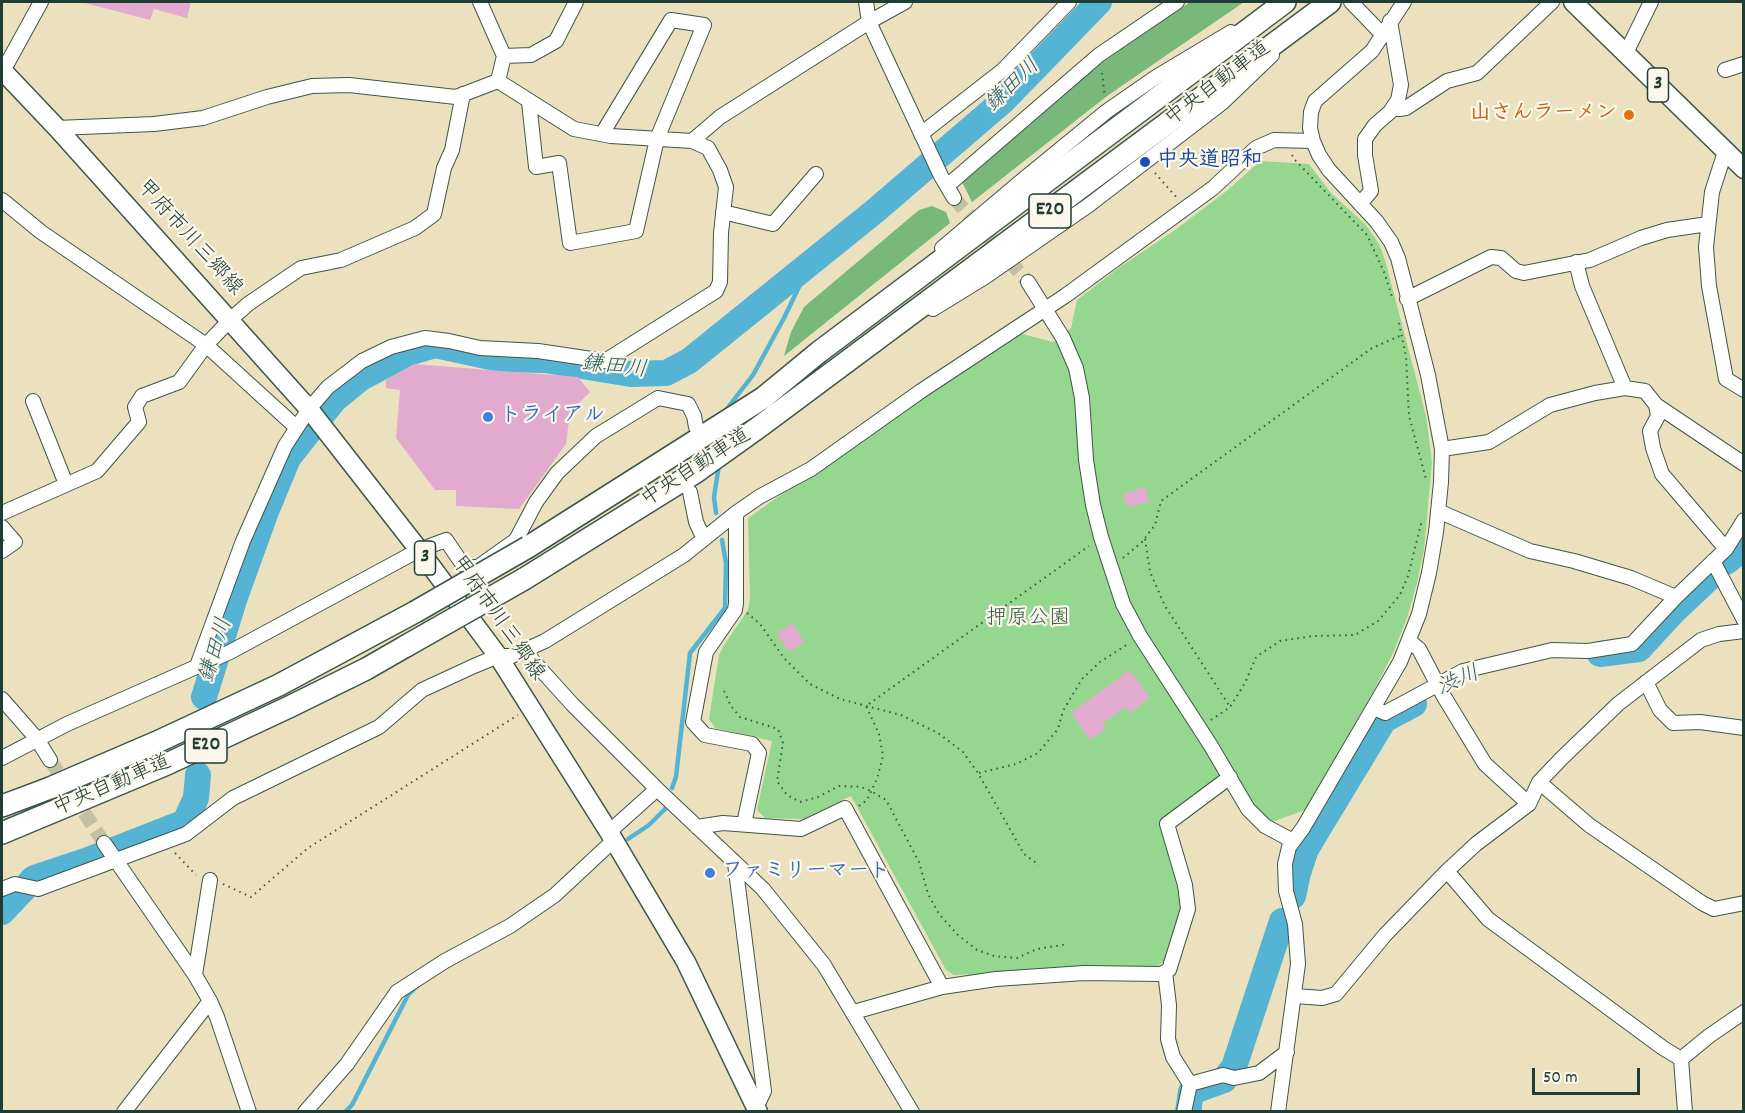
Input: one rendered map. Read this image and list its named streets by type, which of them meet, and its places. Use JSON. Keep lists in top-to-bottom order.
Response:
{
  "streets": {
    "highway": ["中央自動車道", "E20"],
    "main road": ["3", "甲府市川三郷線"]
  },
  "water": ["鎌田川", "渋川"],
  "parks": ["押原公園"],
  "places": [
    "山さんラーメン",
    "中央道昭和",
    "トライアル",
    "ファミリーマート"
  ],
  "scale_bar": "50 m"
}
